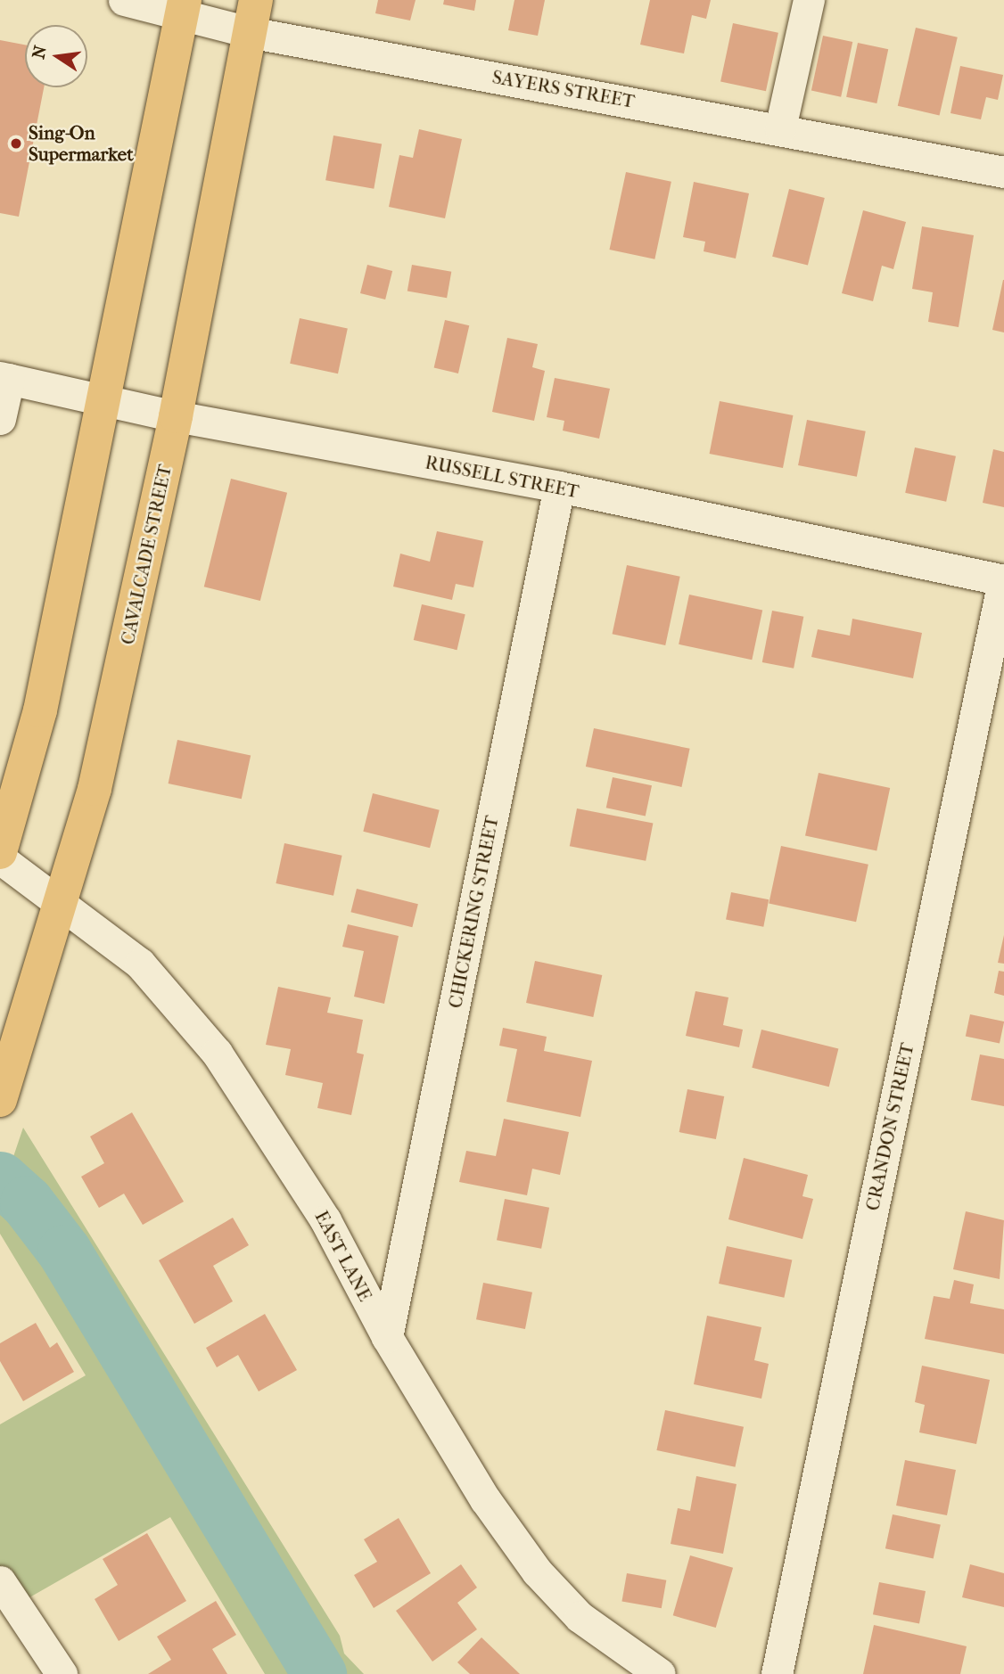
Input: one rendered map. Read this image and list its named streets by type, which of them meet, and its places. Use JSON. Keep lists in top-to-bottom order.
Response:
{
  "streets": {
    "main road": ["CAVALCADE STREET"],
    "street": [
      "SAYERS STREET",
      "RUSSELL STREET",
      "CHICKERING STREET",
      "CRANDON STREET",
      "EAST LANE"
    ]
  },
  "crossings": [
    ["SAYERS STREET", "CAVALCADE STREET"],
    ["RUSSELL STREET", "CAVALCADE STREET"],
    ["RUSSELL STREET", "CHICKERING STREET"],
    ["RUSSELL STREET", "CRANDON STREET"],
    ["CAVALCADE STREET", "EAST LANE"],
    ["CHICKERING STREET", "EAST LANE"]
  ],
  "places": ["Sing-On Supermarket"],
  "north": "left"
}
